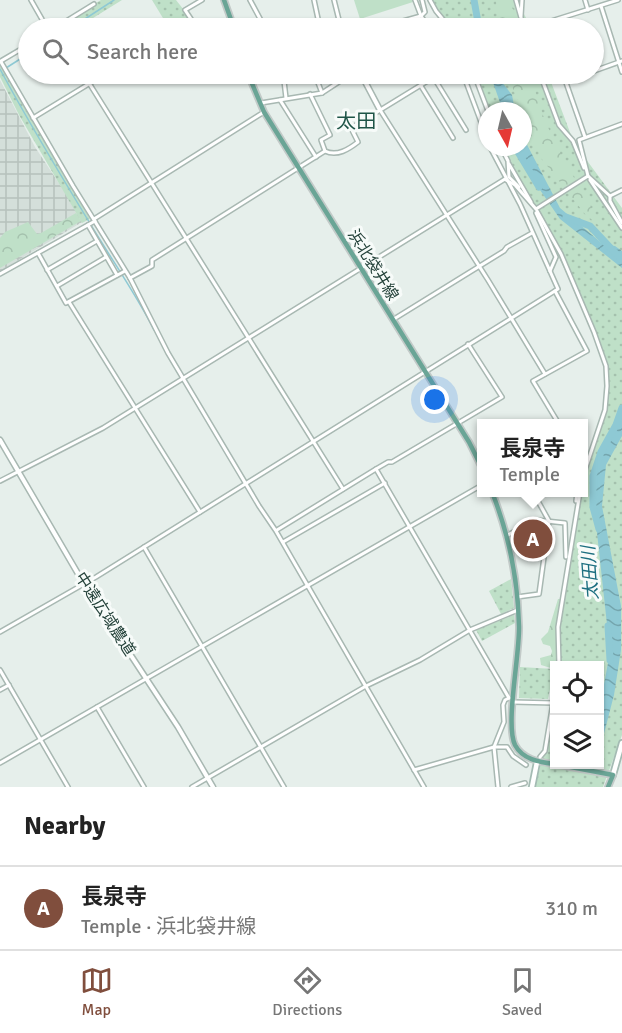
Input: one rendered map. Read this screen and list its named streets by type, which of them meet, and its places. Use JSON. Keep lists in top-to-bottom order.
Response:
{
  "streets": {
    "main road": ["浜北袋井線"],
    "street": ["中遠広域農道"]
  },
  "districts": ["太田"],
  "water": ["太田川"],
  "north": "bottom",
  "page": {
    "search": "Search here",
    "popup": ["長泉寺", "Temple"],
    "pins": "A",
    "heading": "Nearby",
    "list": [
      {
        "mark": "A",
        "name": "長泉寺",
        "note": "Temple · 浜北袋井線",
        "value": "310 m"
      }
    ],
    "nav": ["Map", "Directions", "Saved"]
  }
}
